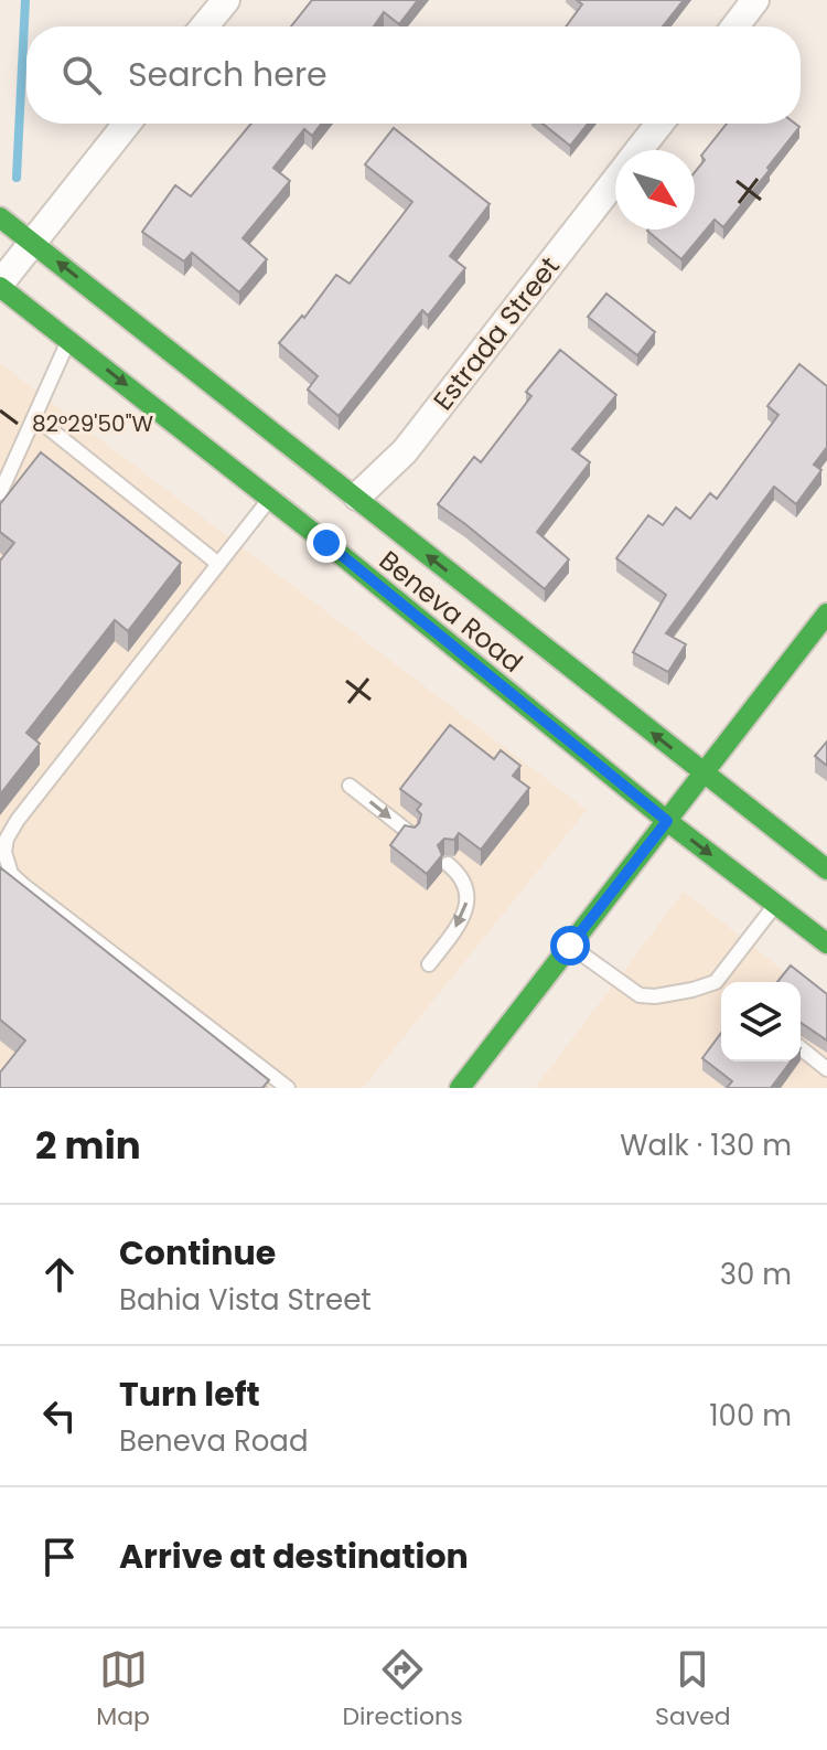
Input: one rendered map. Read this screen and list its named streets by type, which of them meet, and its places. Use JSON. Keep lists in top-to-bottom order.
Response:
{
  "streets": {
    "main road": ["Beneva Road"],
    "street": ["Estrada Street"]
  },
  "crossings": [
    ["Estrada Street", "Beneva Road"]
  ],
  "north": "bottom right",
  "page": {
    "search": "Search here",
    "heading": ["2 min", "Walk · 130 m"],
    "list": [
      ["Continue", "Bahia Vista Street", "30 m"],
      ["Turn left", "Beneva Road", "100 m"],
      "Arrive at destination"
    ],
    "nav": ["Map", "Directions", "Saved"]
  },
  "coordinates": ["82°29'50\"W"]
}
